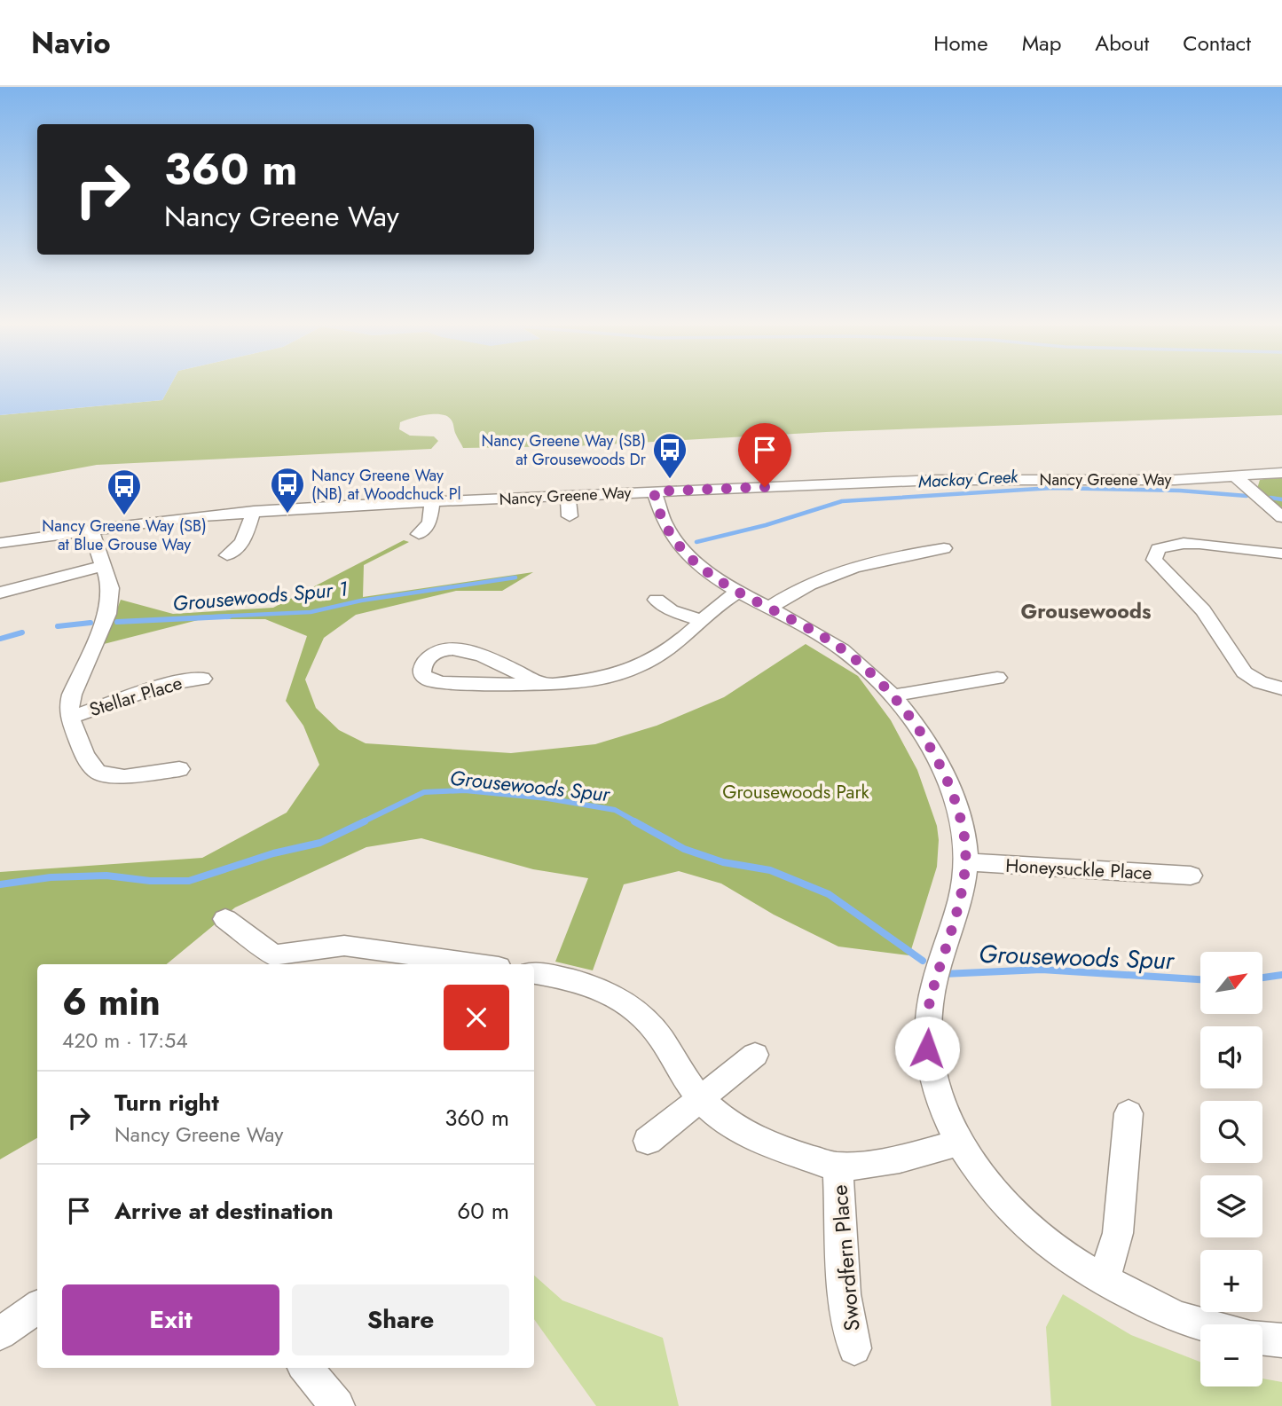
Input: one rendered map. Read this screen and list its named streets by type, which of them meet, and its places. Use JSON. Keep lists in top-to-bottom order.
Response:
{
  "streets": {
    "street": [
      "Nancy Greene Way",
      "Stellar Place",
      "Honeysuckle Place",
      "Swordfern Place"
    ]
  },
  "districts": ["Grousewoods"],
  "water": ["Mackay Creek", "Grousewoods Spur 1", "Grousewoods Spur"],
  "parks": ["Grousewoods Park"],
  "places": {
    "bus stop": ["Nancy Greene Way (SB) at Grousewoods Dr", "Nancy Greene Way (NB) at Woodchuck Pl", "Nancy Greene Way (SB) at Blue Grouse Way"]
  },
  "north": "top right",
  "page": {
    "header": "Navio",
    "nav": [
      "Home",
      "Map",
      "About",
      "Contact"
    ],
    "turn": ["360 m", "Nancy Greene Way"],
    "map_buttons": ["+", "−"],
    "heading": ["6 min", "420 m · 17:54"],
    "list": [
      {
        "name": "Turn right",
        "note": "Nancy Greene Way",
        "value": "360 m"
      },
      {
        "name": "Arrive at destination",
        "value": "60 m"
      }
    ],
    "buttons": ["Exit", "Share"]
  }
}
